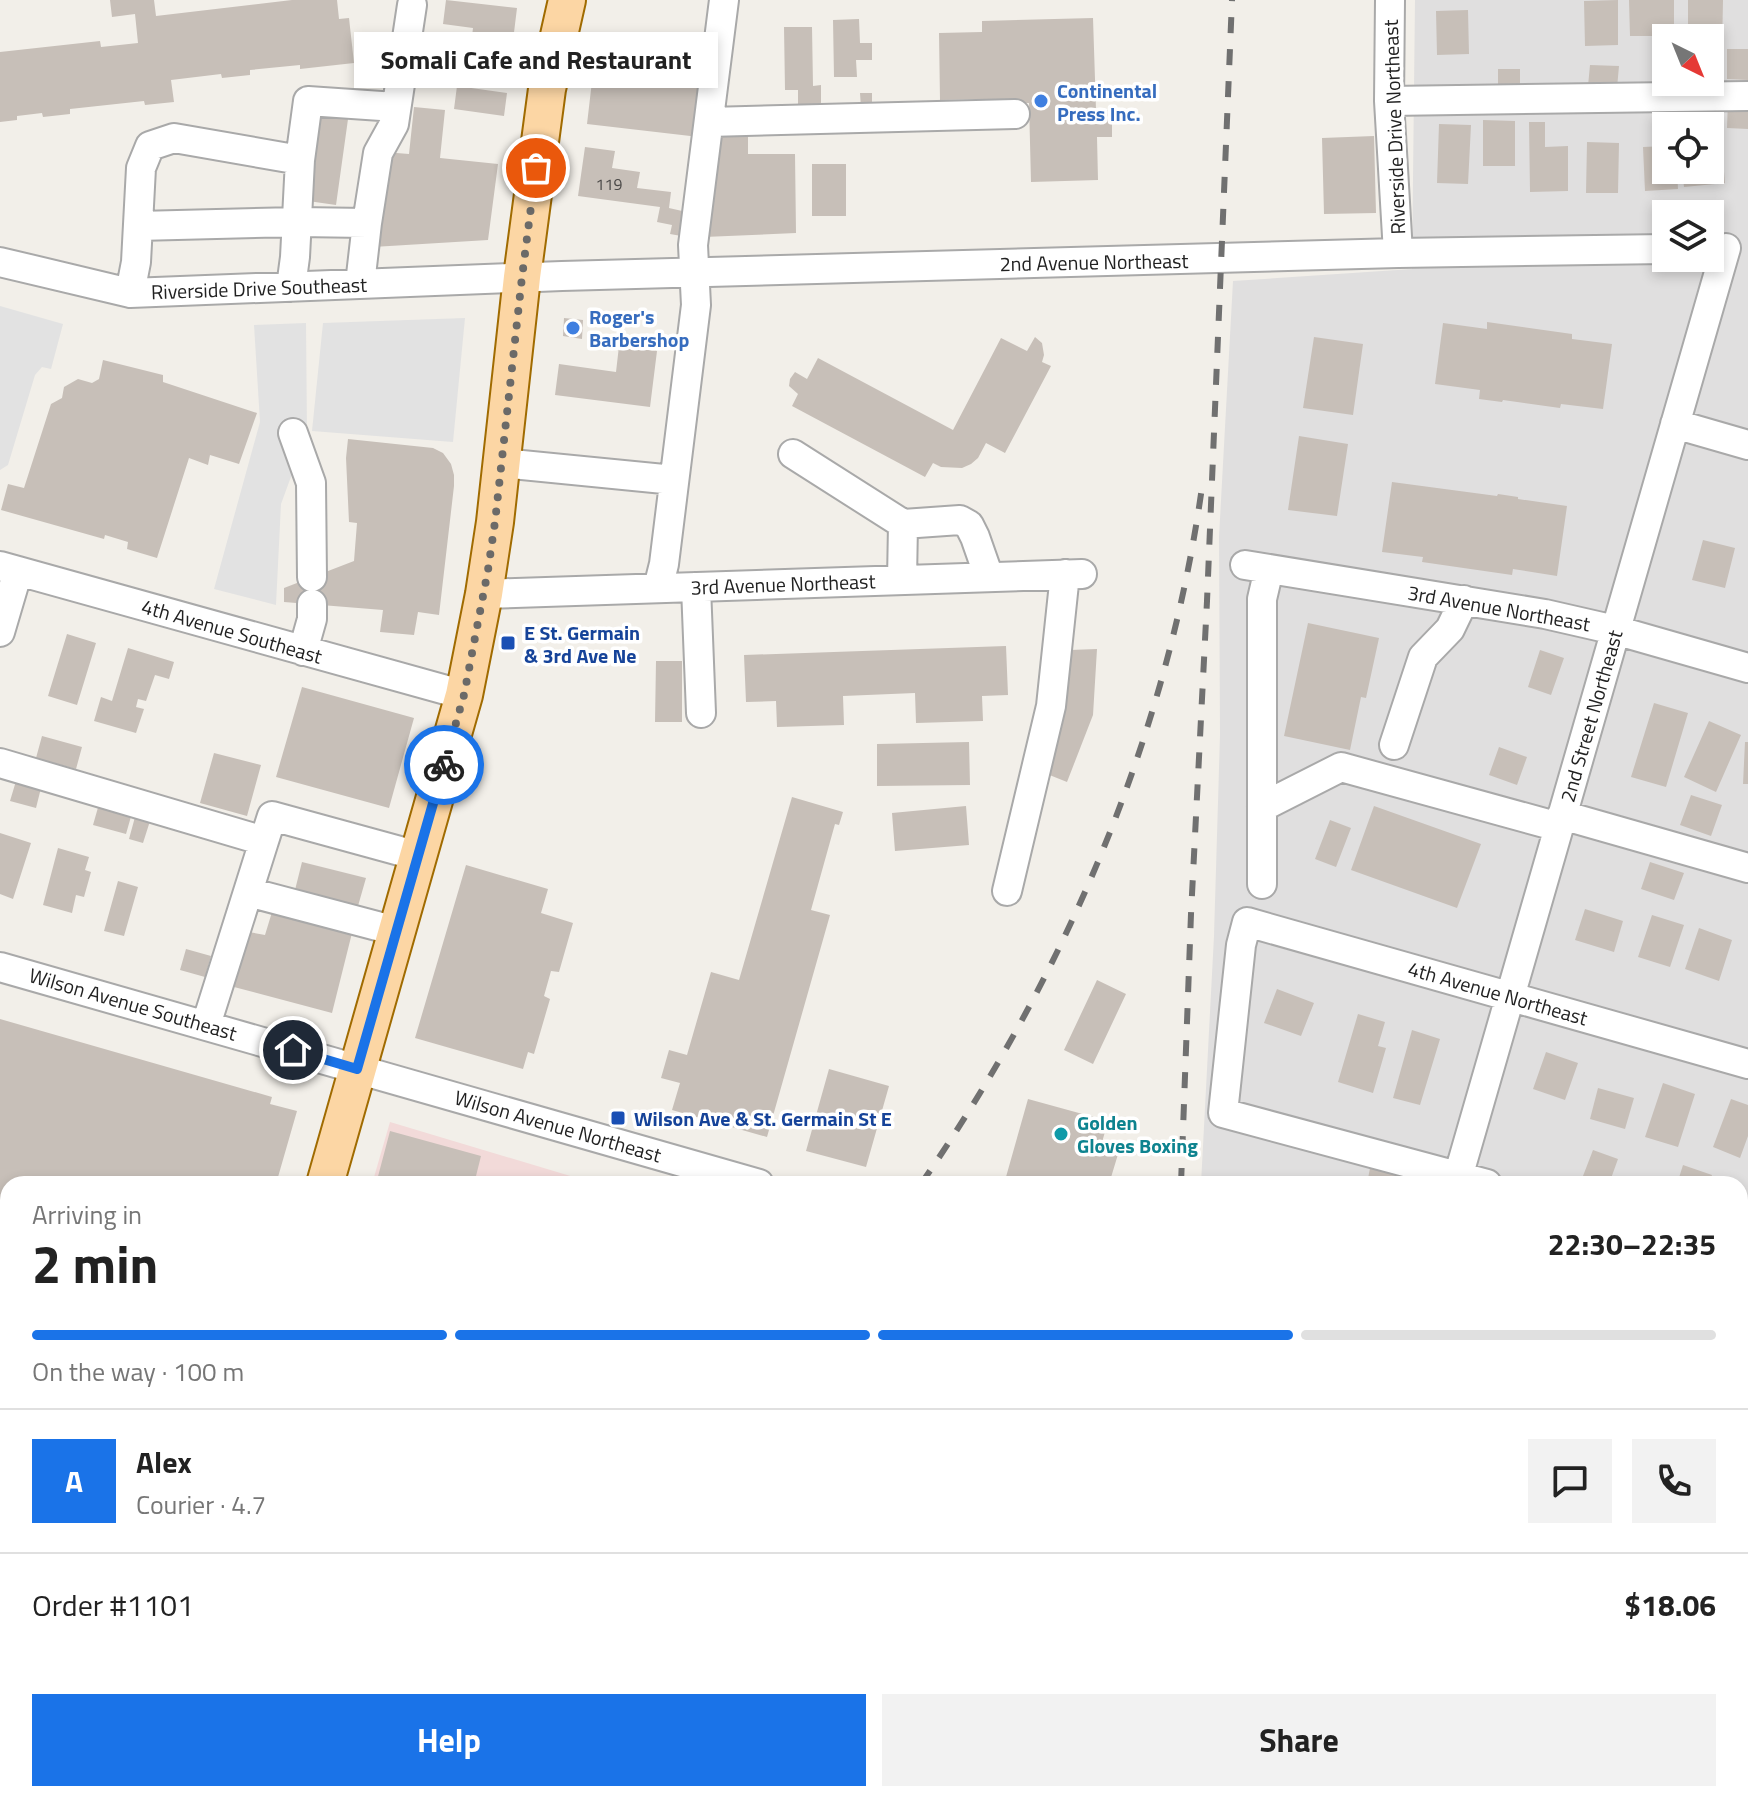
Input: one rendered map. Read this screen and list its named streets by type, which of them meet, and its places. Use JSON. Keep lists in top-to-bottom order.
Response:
{
  "streets": {
    "street": [
      "Riverside Drive Northeast",
      "2nd Avenue Northeast",
      "Riverside Drive Southeast",
      "3rd Avenue Northeast",
      "4th Avenue Southeast",
      "2nd Street Northeast",
      "4th Avenue Northeast",
      "Wilson Avenue Southeast",
      "Wilson Avenue Northeast"
    ]
  },
  "crossings": [
    ["Riverside Drive Northeast", "2nd Avenue Northeast"],
    ["2nd Avenue Northeast", "Riverside Drive Southeast"],
    ["3rd Avenue Northeast", "2nd Street Northeast"],
    ["2nd Street Northeast", "4th Avenue Northeast"],
    ["Wilson Avenue Southeast", "Wilson Avenue Northeast"]
  ],
  "places": {
    "other": [
      "Continental Press Inc.",
      "Somali Cafe and Restaurant",
      "Roger's Barbershop",
      "Golden Gloves Boxing"
    ],
    "transit": ["E St. Germain & 3rd Ave Ne", "Wilson Ave & St. Germain St E"]
  },
  "house_numbers": ["119"],
  "north": "bottom right",
  "page": {
    "bubble": "Somali Cafe and Restaurant",
    "heading": ["2 min", "Arriving in", "22:30–22:35"],
    "panel": [
      "Alex",
      "Courier · 4.7",
      "Order #1101",
      "$18.06"
    ],
    "bar": "On the way · 100 m",
    "round": "A",
    "buttons": ["Help", "Share"]
  }
}
